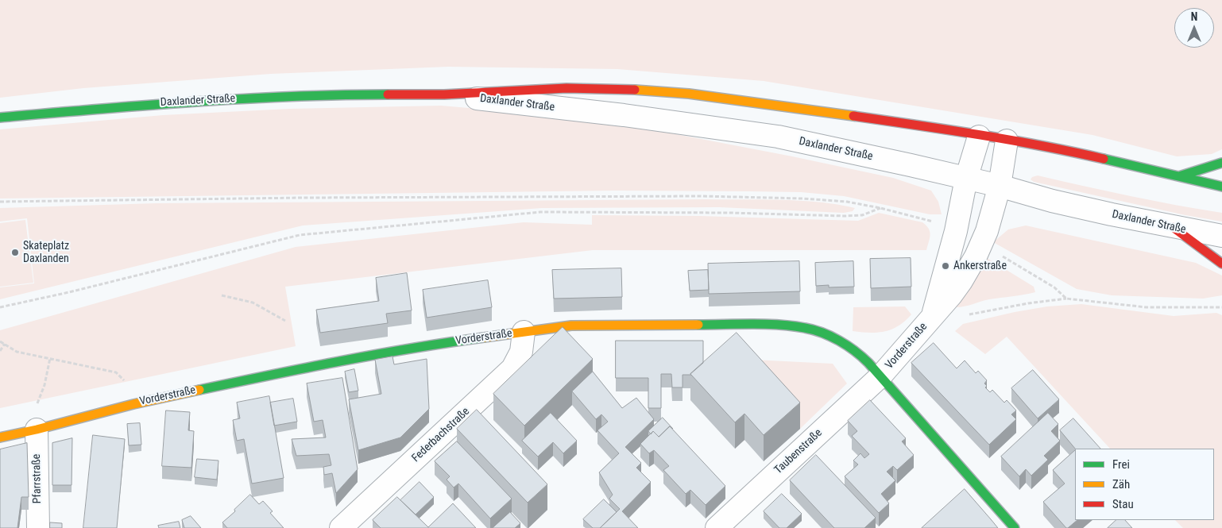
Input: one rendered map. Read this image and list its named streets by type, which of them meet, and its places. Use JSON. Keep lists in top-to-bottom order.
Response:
{
  "streets": {
    "street": [
      "Daxlander Straße",
      "Vorderstraße",
      "Federbachstraße",
      "Taubenstraße",
      "Pfarrstraße"
    ]
  },
  "crossings": [
    ["Daxlander Straße", "Vorderstraße"],
    ["Vorderstraße", "Federbachstraße"],
    ["Vorderstraße", "Taubenstraße"],
    ["Vorderstraße", "Pfarrstraße"]
  ],
  "places": ["Skateplatz Daxlanden", "Ankerstraße"],
  "legend": ["Frei", "Zäh", "Stau"],
  "north": "top"
}
